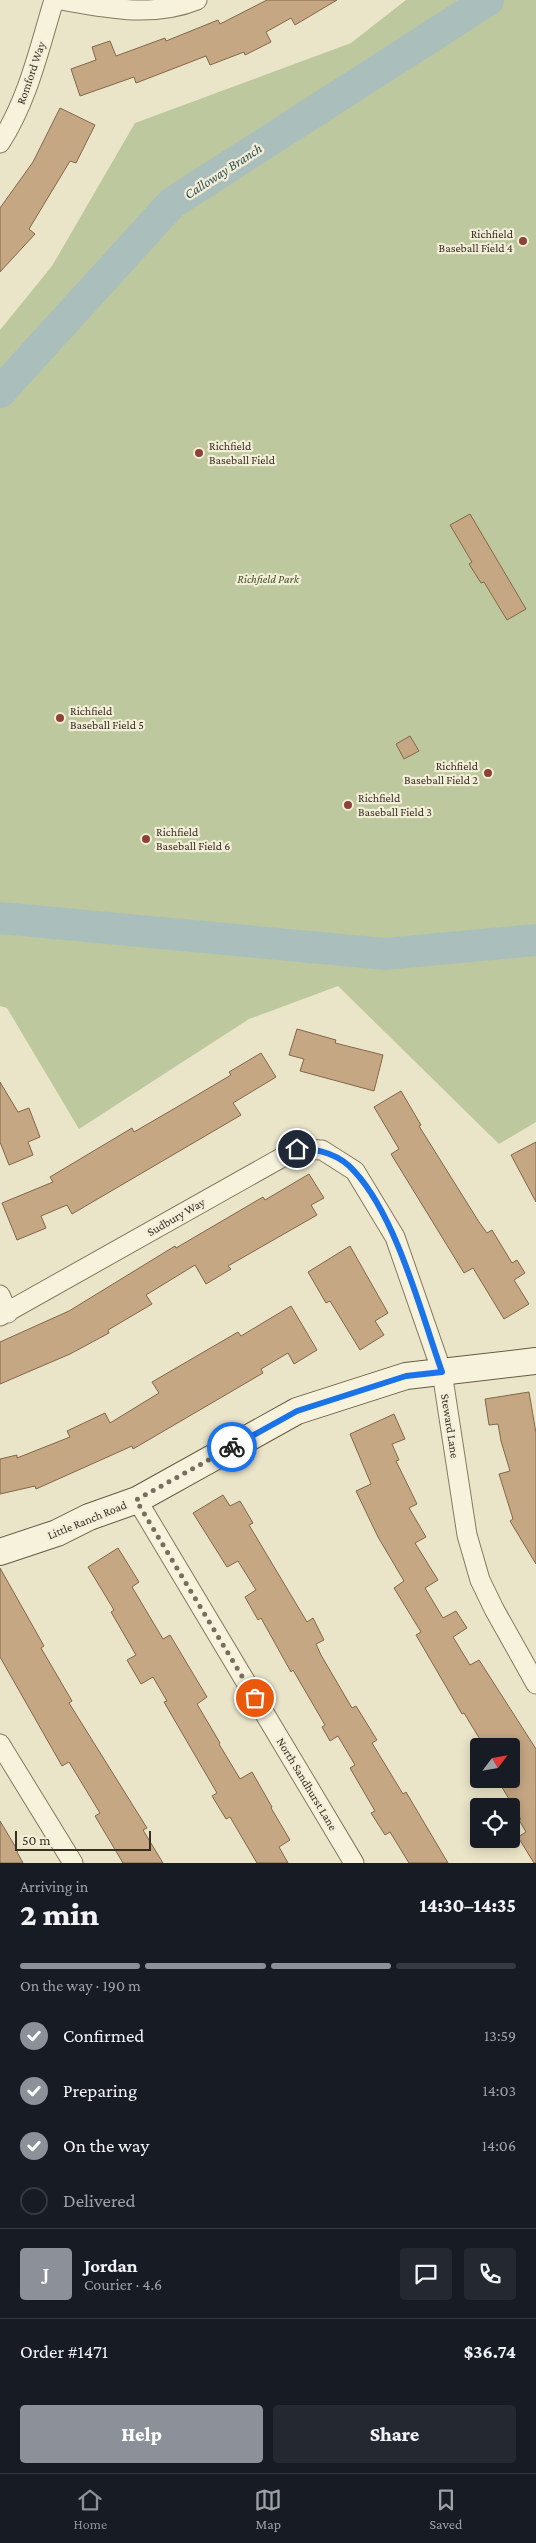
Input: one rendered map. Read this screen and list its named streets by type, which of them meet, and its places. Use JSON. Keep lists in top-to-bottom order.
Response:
{
  "streets": {
    "street": [
      "Romford Way",
      "Sudbury Way",
      "Steward Lane",
      "Little Ranch Road",
      "North Sandhurst Lane"
    ]
  },
  "crossings": [
    ["Sudbury Way", "Steward Lane"],
    ["Steward Lane", "Little Ranch Road"],
    ["Little Ranch Road", "North Sandhurst Lane"]
  ],
  "water": ["Calloway Branch"],
  "parks": ["Richfield Park"],
  "places": [
    "Richfield Baseball Field 4",
    "Richfield Baseball Field",
    "Richfield Baseball Field 5",
    "Richfield Baseball Field 2",
    "Richfield Baseball Field 3",
    "Richfield Baseball Field 6"
  ],
  "scale_bar": "50 m",
  "north": "top right",
  "page": {
    "scale": "50 m",
    "heading": ["2 min", "Arriving in", "14:30–14:35"],
    "panel": [
      "Jordan",
      "Courier · 4.6",
      "Order #1471",
      "$36.74"
    ],
    "bar": "On the way · 190 m",
    "list": [
      ["Confirmed", "13:59"],
      ["Preparing", "14:03"],
      ["On the way", "14:06"],
      "Delivered"
    ],
    "round": "J",
    "buttons": ["Help", "Share"],
    "tabs": ["Home", "Map", "Saved"]
  }
}
